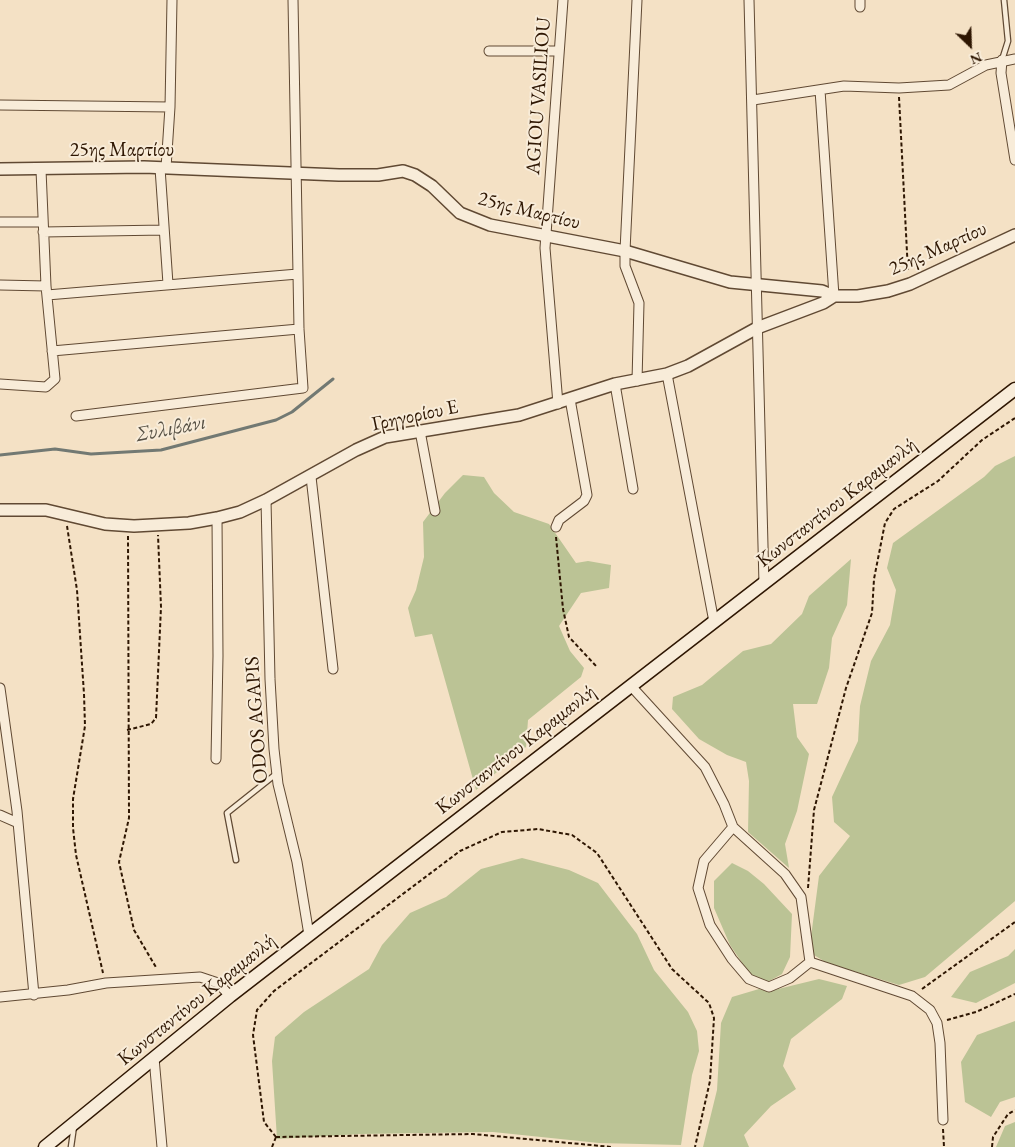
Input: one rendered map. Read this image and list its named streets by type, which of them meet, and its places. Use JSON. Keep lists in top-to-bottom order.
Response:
{
  "streets": {
    "main road": ["Κωνσταντίνου Καραμανλή"],
    "street": [
      "AGIOU VASILIOU",
      "25ης Μαρτίου",
      "Γρηγορίου Ε",
      "ODOS AGAPIS"
    ]
  },
  "crossings": [
    ["AGIOU VASILIOU", "25ης Μαρτίου"],
    ["AGIOU VASILIOU", "Γρηγορίου Ε"],
    ["25ης Μαρτίου", "Γρηγορίου Ε"],
    ["Γρηγορίου Ε", "ODOS AGAPIS"],
    ["Κωνσταντίνου Καραμανλή", "ODOS AGAPIS"]
  ],
  "water": ["Συλιβάνι"],
  "north": "bottom right"
}
